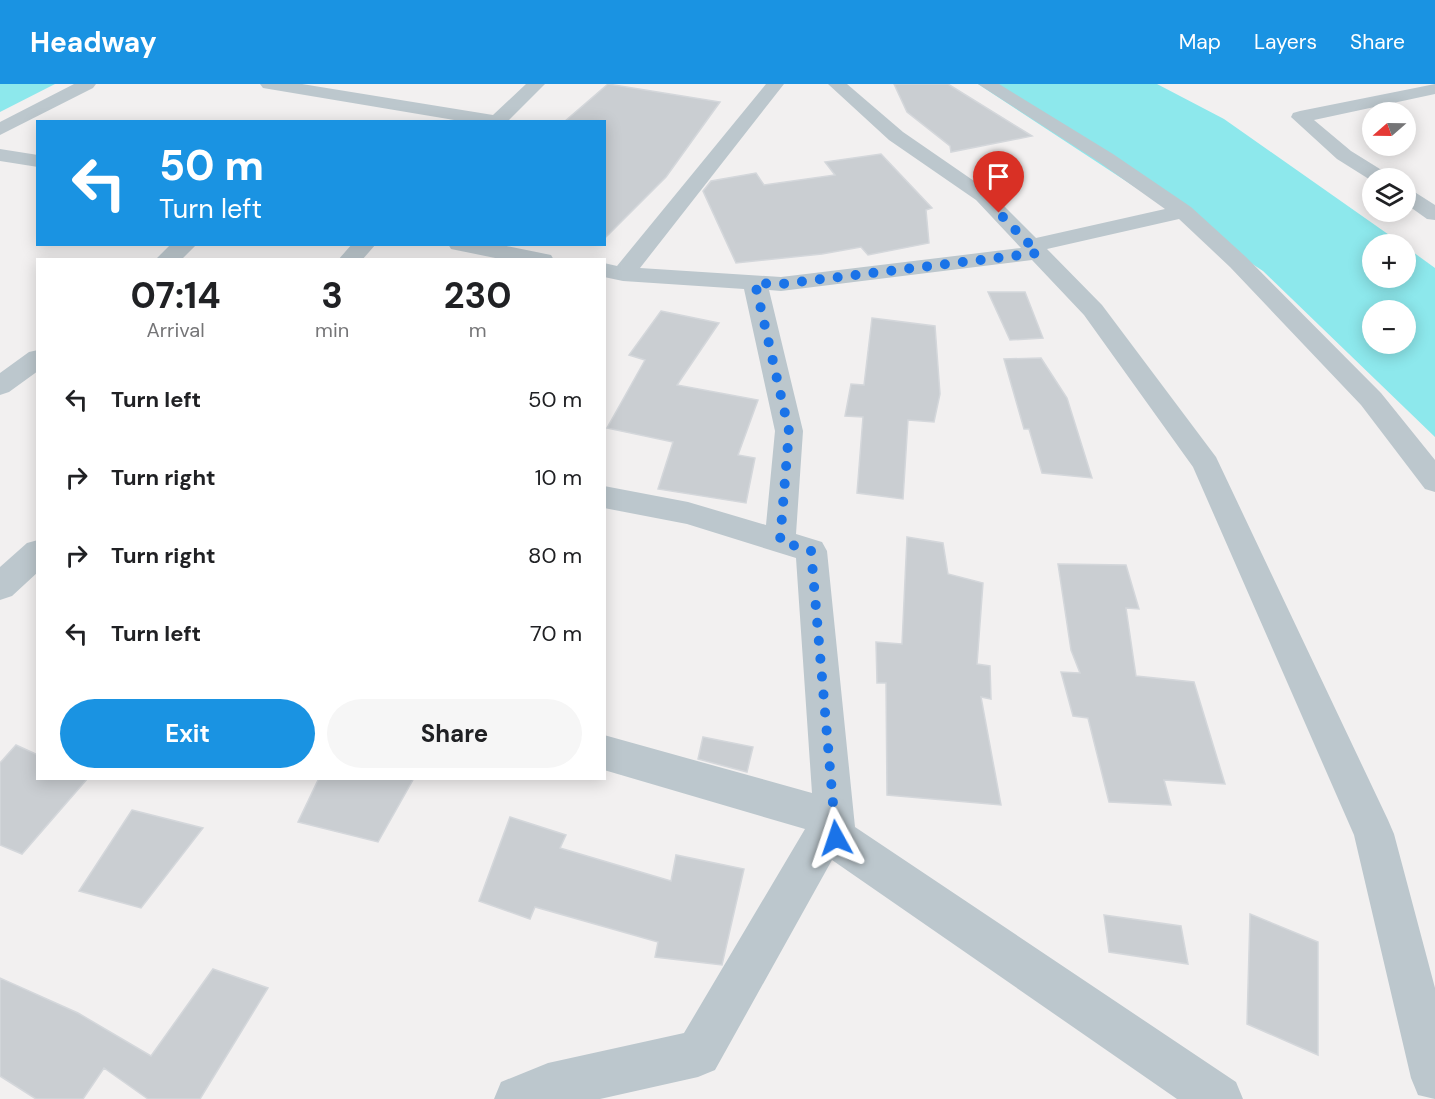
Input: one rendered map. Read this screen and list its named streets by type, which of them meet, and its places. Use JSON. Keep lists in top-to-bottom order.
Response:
{
  "north": "left",
  "page": {
    "header": "Headway",
    "nav": ["Map", "Layers", "Share"],
    "map_buttons": ["+", "−"],
    "turn": ["50 m", "Turn left"],
    "eta": [
      "07:14",
      "Arrival",
      "3",
      "min",
      "230",
      "m"
    ],
    "list": [
      {
        "name": "Turn left",
        "value": "50 m"
      },
      {
        "name": "Turn right",
        "value": "10 m"
      },
      {
        "name": "Turn right",
        "value": "80 m"
      },
      {
        "name": "Turn left",
        "value": "70 m"
      }
    ],
    "buttons": ["Exit", "Share"]
  }
}
